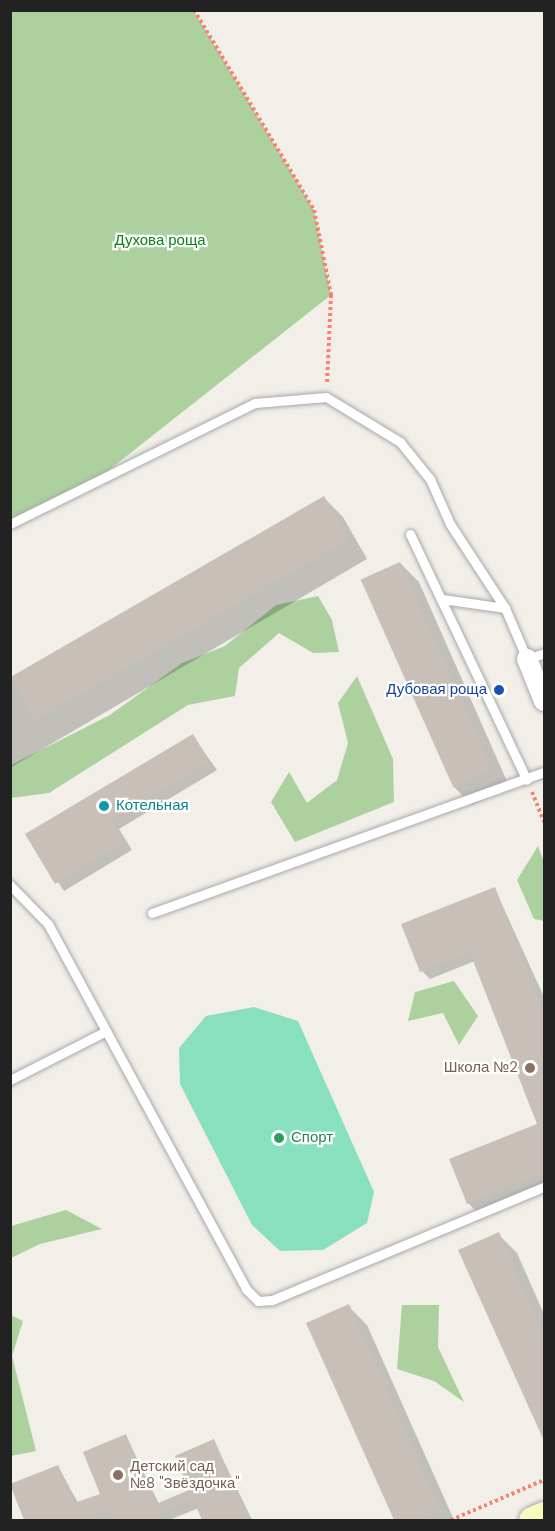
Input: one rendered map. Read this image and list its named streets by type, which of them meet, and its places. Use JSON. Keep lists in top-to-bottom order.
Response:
{
  "parks": ["Духова роща"],
  "places": [
    "Дубовая роща",
    "Котельная",
    "Школа №2",
    "Спорт",
    "Детский сад №8 \"Звёздочка\""
  ]
}
